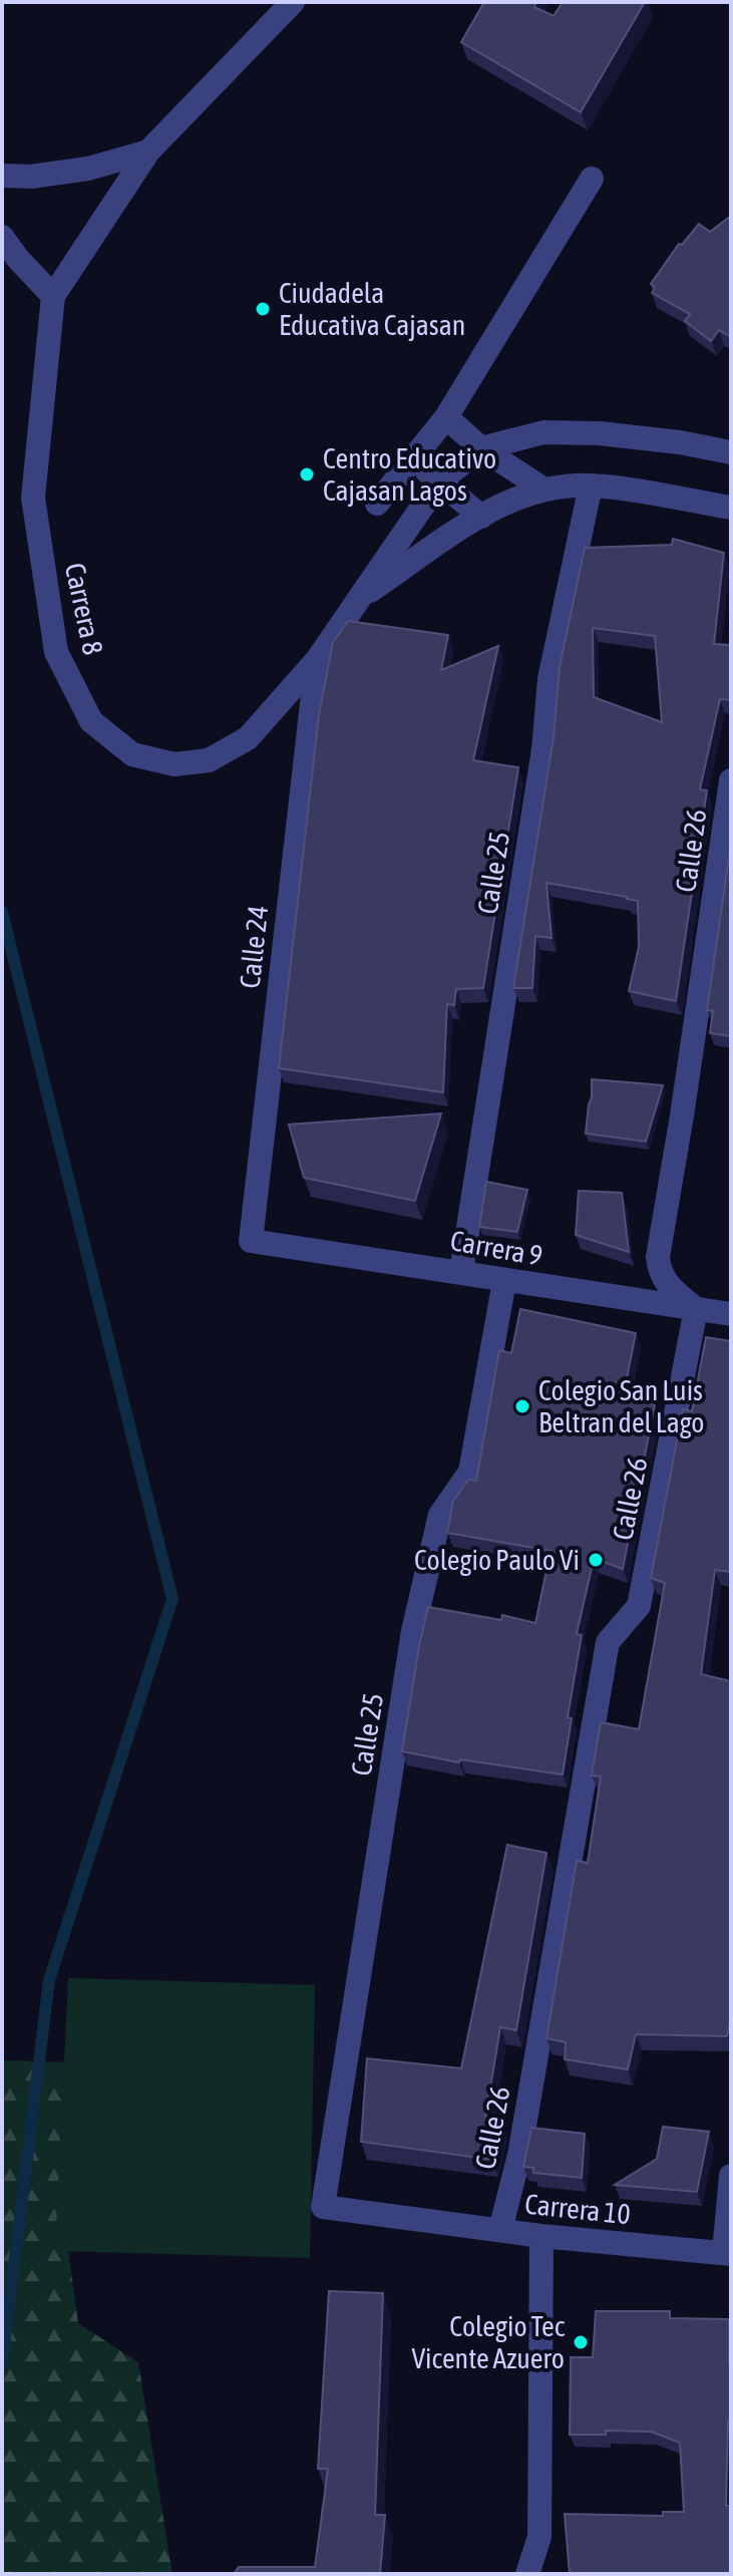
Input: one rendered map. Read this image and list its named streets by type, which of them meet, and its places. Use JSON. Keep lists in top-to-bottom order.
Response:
{
  "streets": {
    "street": [
      "Carrera 8",
      "Calle 26",
      "Calle 25",
      "Calle 24",
      "Carrera 9",
      "Carrera 10"
    ]
  },
  "crossings": [
    ["Carrera 8", "Calle 25"],
    ["Carrera 8", "Calle 24"],
    ["Calle 26", "Carrera 9"],
    ["Calle 26", "Carrera 10"],
    ["Calle 25", "Carrera 9"],
    ["Calle 25", "Carrera 10"],
    ["Calle 24", "Carrera 9"]
  ],
  "places": [
    "Ciudadela Educativa Cajasan",
    "Centro Educativo Cajasan Lagos",
    "Colegio San Luis Beltran del Lago",
    "Colegio Paulo Vi",
    "Colegio Tec Vicente Azuero"
  ]
}
